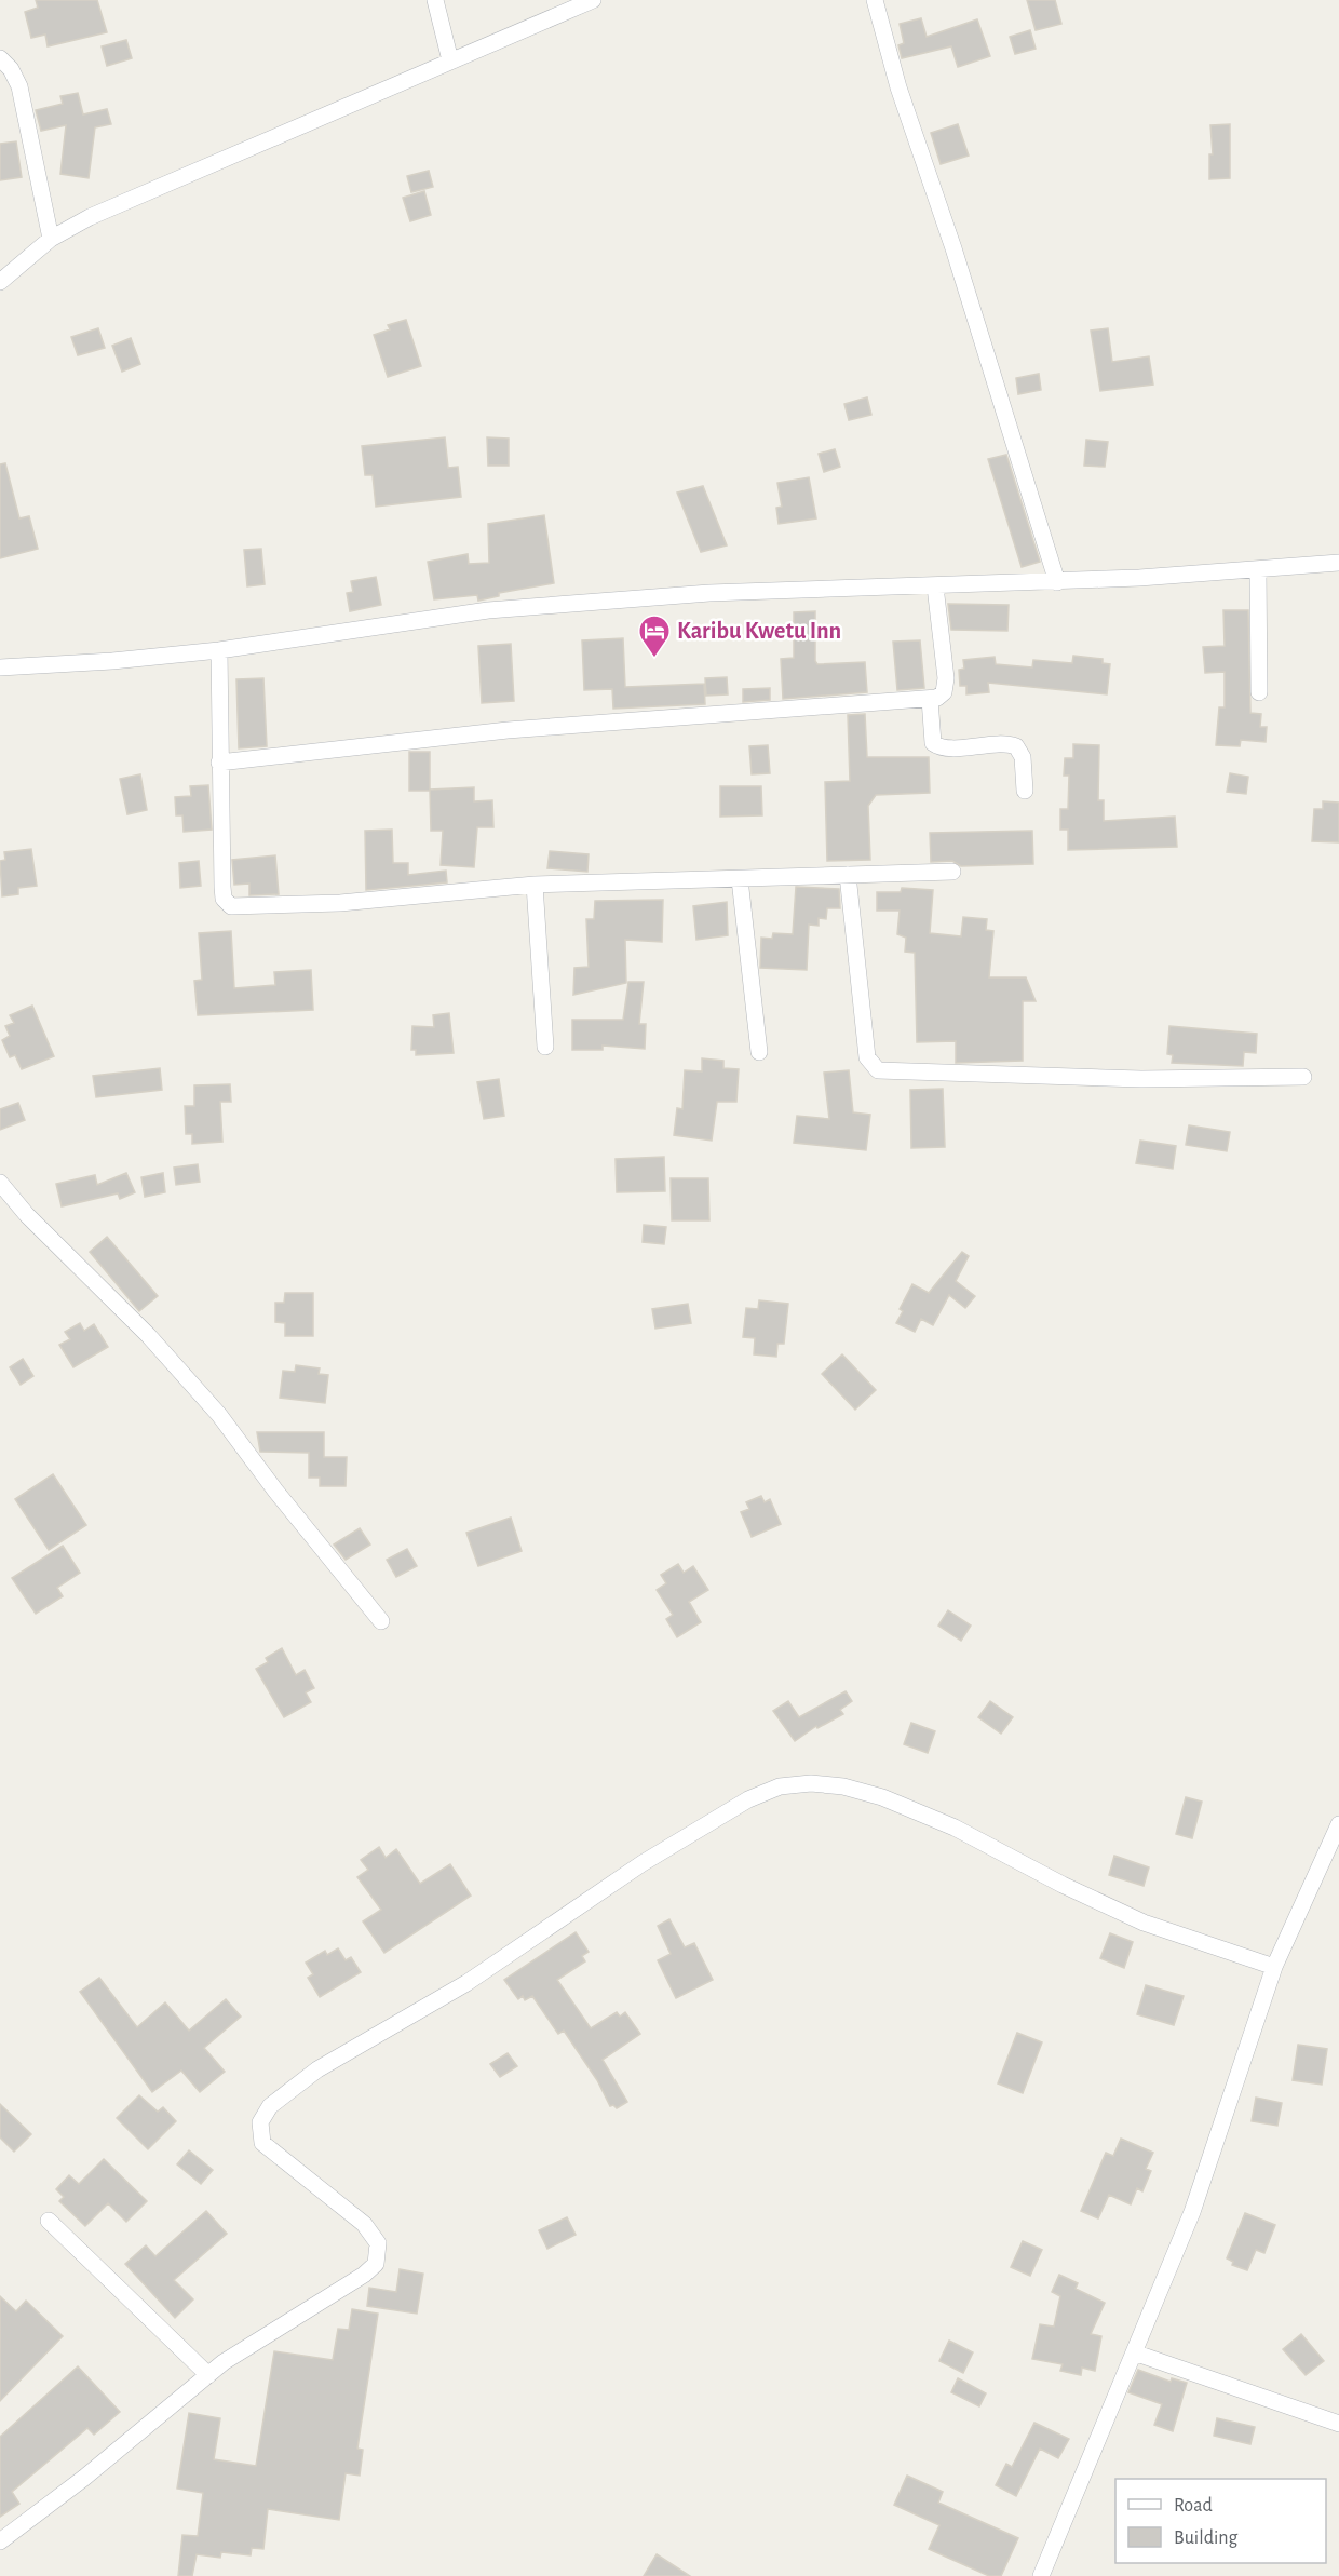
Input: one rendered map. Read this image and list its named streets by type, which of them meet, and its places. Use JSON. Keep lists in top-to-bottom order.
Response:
{
  "places": {
    "hotel": ["Karibu Kwetu Inn"]
  },
  "legend": ["Road", "Building"]
}
